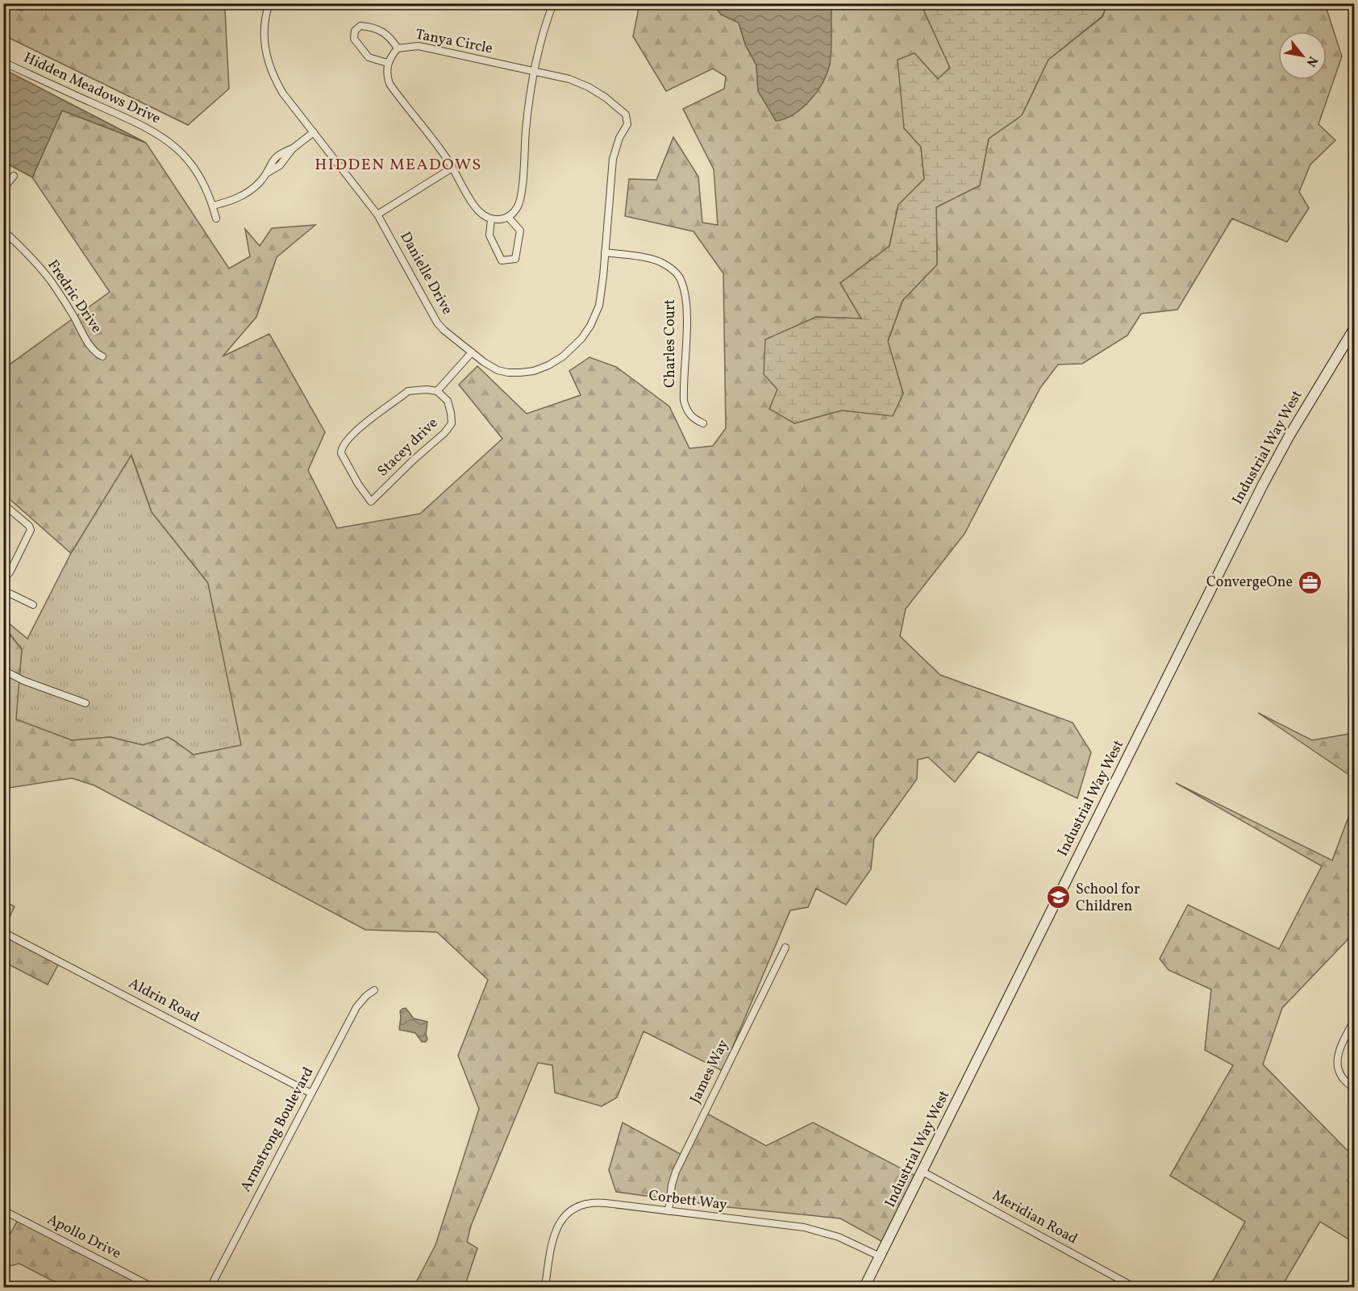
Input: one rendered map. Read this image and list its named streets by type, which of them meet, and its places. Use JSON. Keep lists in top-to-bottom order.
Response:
{
  "streets": {
    "street": [
      "Tanya Circle",
      "Hidden Meadows Drive",
      "Danielle Drive",
      "Fredric Drive",
      "Charles Court",
      "Stacey drive",
      "Industrial Way West",
      "Aldrin Road",
      "James Way",
      "Armstrong Boulevard",
      "Corbett Way",
      "Meridian Road",
      "Apollo Drive"
    ]
  },
  "crossings": [
    ["Tanya Circle", "Danielle Drive"],
    ["Danielle Drive", "Charles Court"],
    ["Industrial Way West", "Corbett Way"],
    ["Industrial Way West", "Meridian Road"],
    ["Aldrin Road", "Armstrong Boulevard"],
    ["James Way", "Corbett Way"]
  ],
  "districts": ["HIDDEN MEADOWS"],
  "places": {
    "office": ["ConvergeOne"],
    "school or university": ["School for Children"]
  },
  "north": "bottom right"
}
